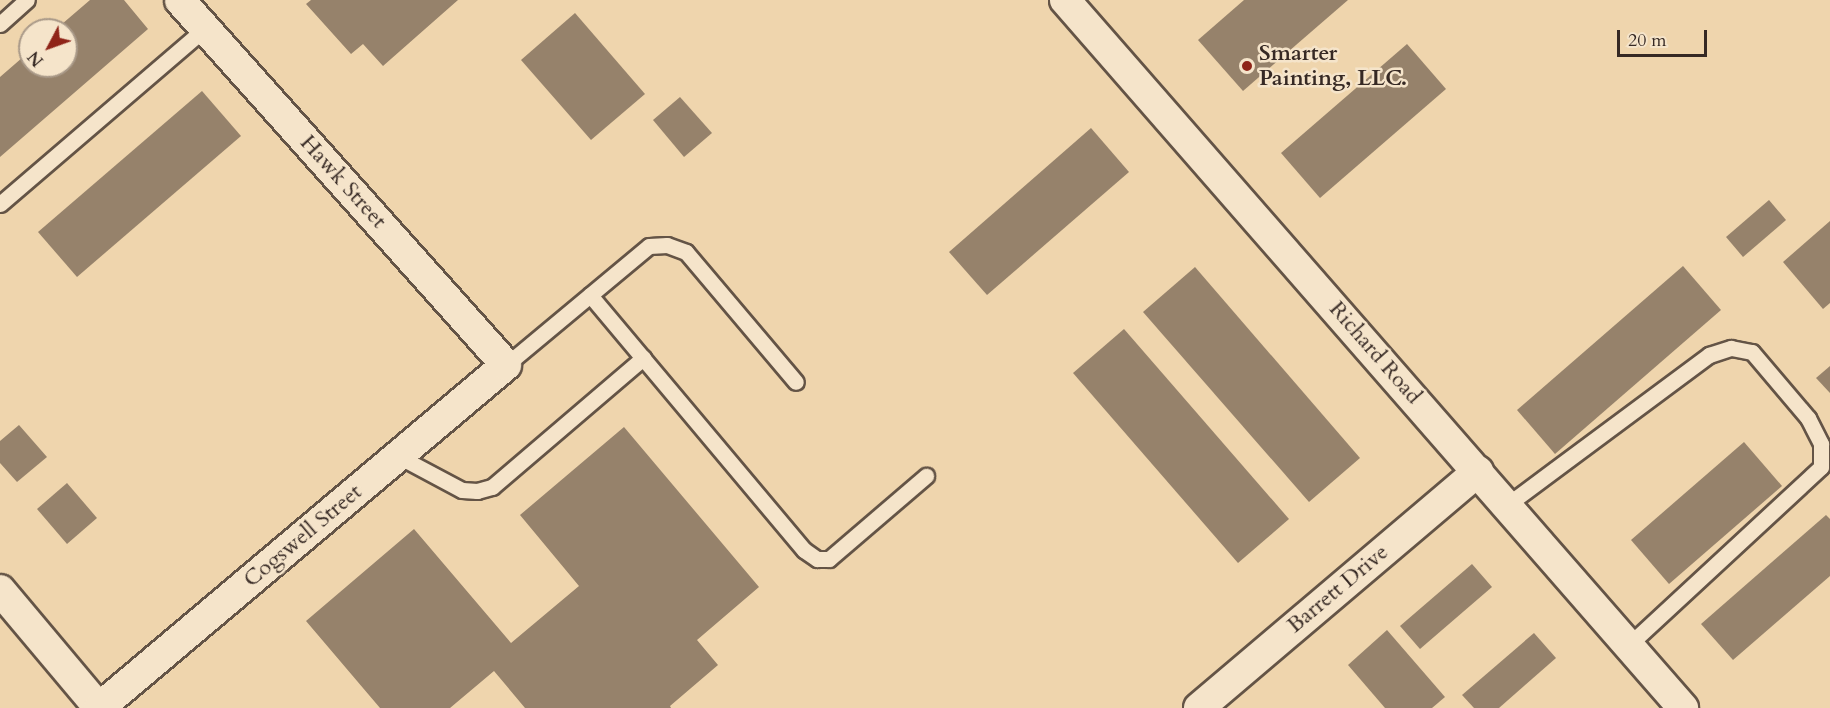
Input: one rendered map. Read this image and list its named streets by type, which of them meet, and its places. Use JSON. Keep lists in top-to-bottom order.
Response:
{
  "streets": {
    "street": [
      "Hawk Street",
      "Richard Road",
      "Cogswell Street",
      "Barrett Drive"
    ]
  },
  "crossings": [
    ["Hawk Street", "Cogswell Street"],
    ["Richard Road", "Barrett Drive"]
  ],
  "places": ["Smarter Painting, LLC."],
  "scale_bar": "20 m",
  "north": "bottom left"
}
